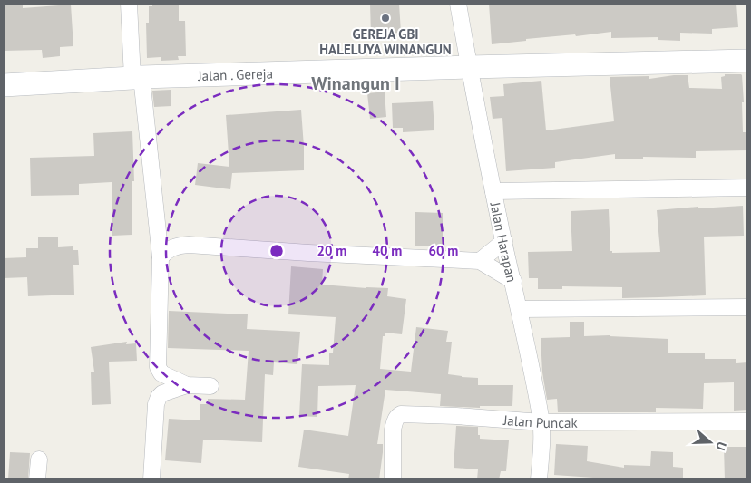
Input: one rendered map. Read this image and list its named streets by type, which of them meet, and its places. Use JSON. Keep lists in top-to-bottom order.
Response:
{
  "streets": {
    "street": ["Jalan . Gereja", "Jalan Harapan", "Jalan Puncak"]
  },
  "crossings": [
    ["Jalan . Gereja", "Jalan Harapan"],
    ["Jalan Harapan", "Jalan Puncak"]
  ],
  "districts": ["Winangun I"],
  "places": ["GEREJA GBI HALELUYA WINANGUN"],
  "north": "right",
  "rings": ["20 m", "40 m", "60 m"]
}
